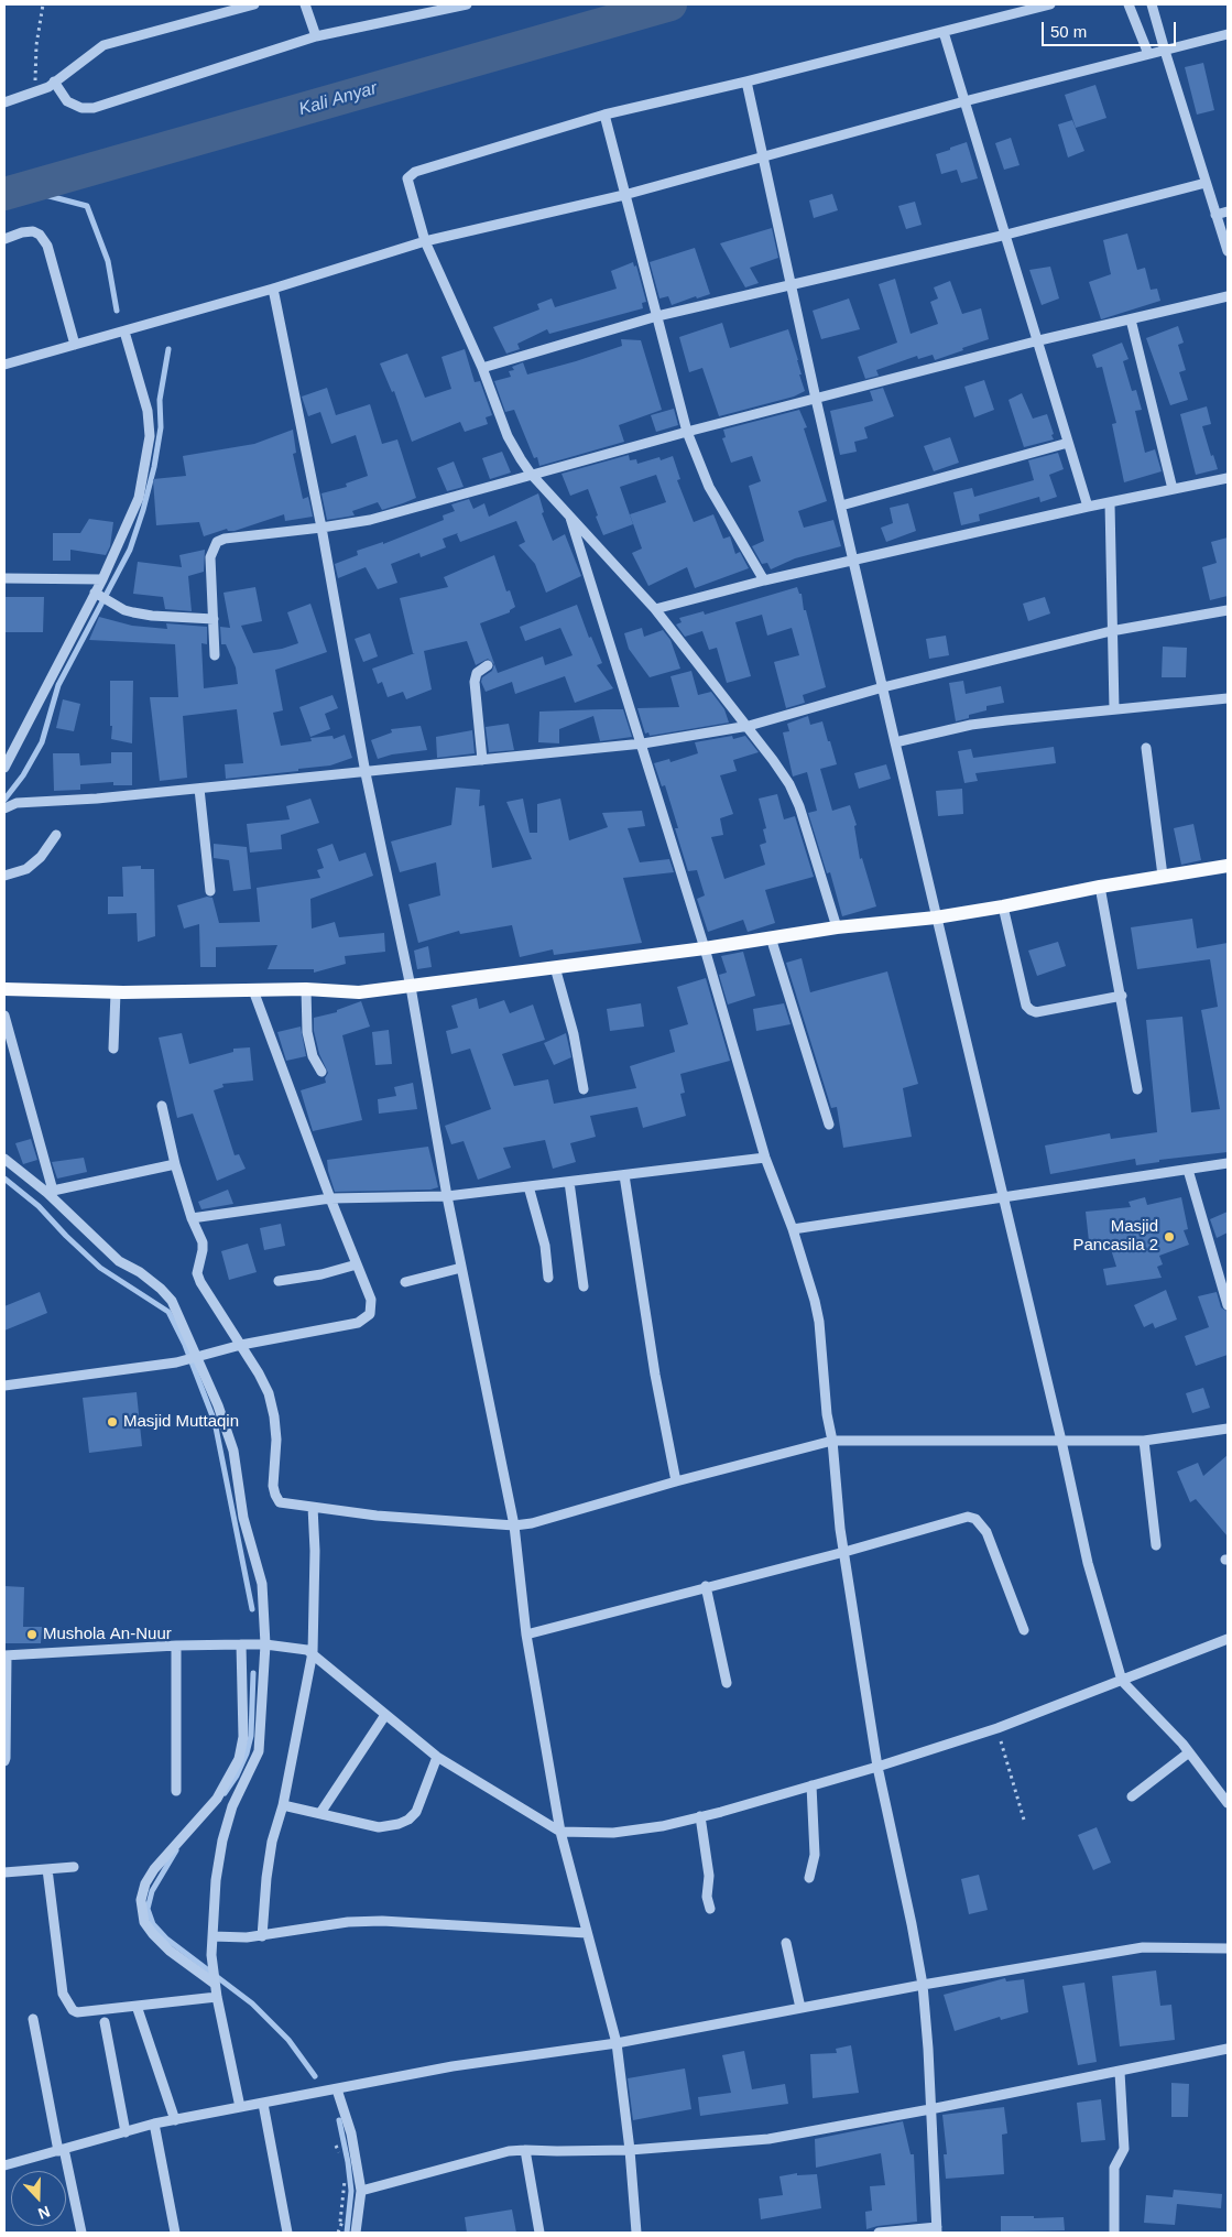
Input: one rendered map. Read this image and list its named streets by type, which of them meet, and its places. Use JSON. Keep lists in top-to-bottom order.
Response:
{
  "water": ["Kali Anyar"],
  "places": ["Masjid Pancasila 2", "Masjid Muttaqin", "Mushola An-Nuur"],
  "scale_bar": "50 m",
  "north": "bottom"
}
